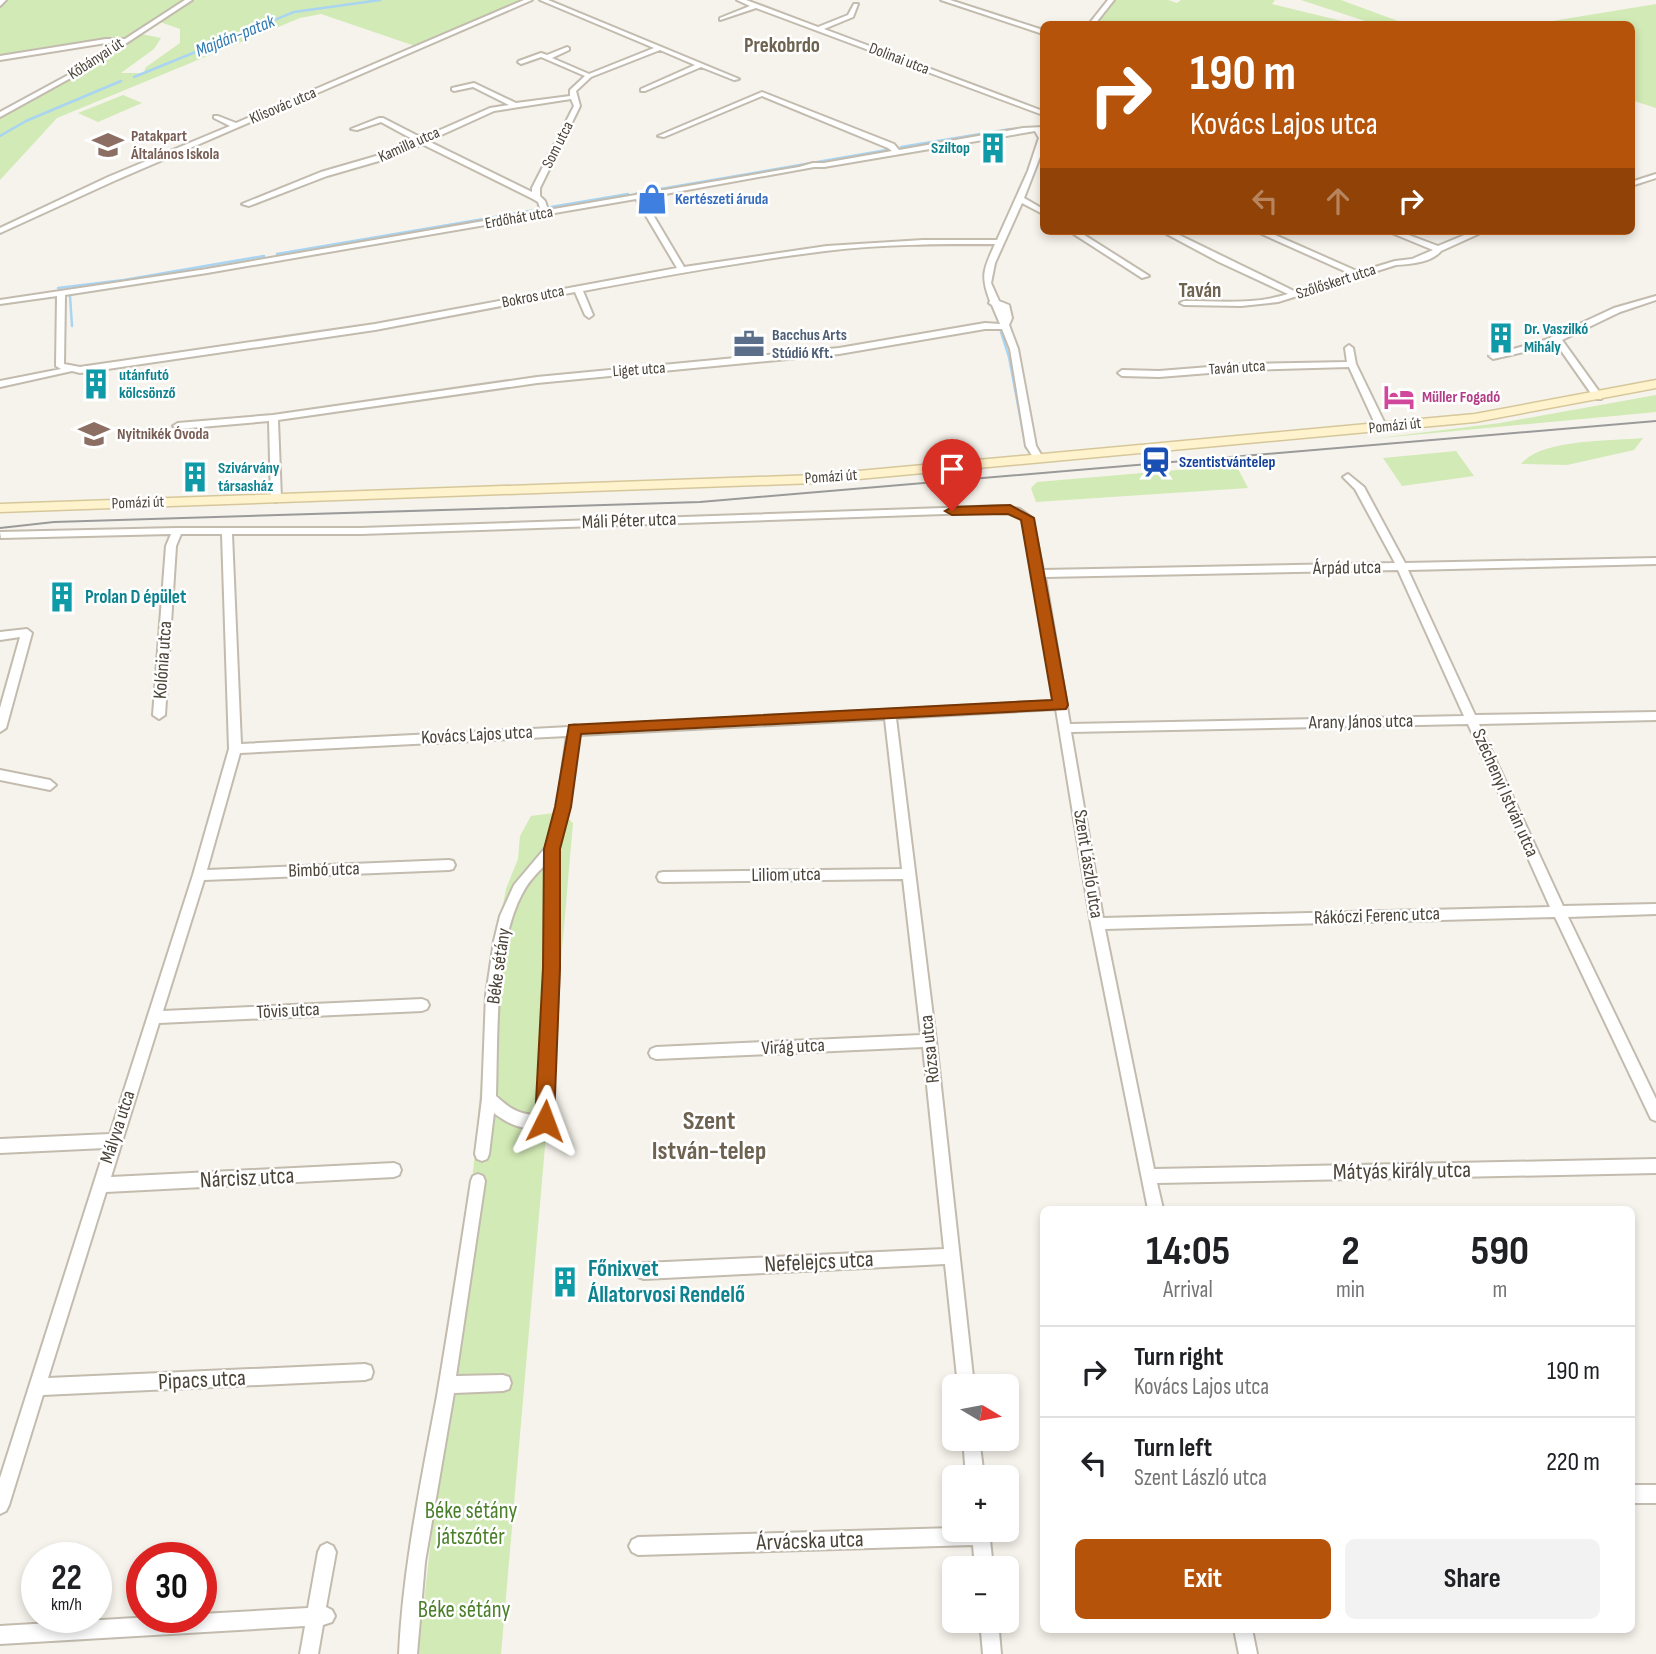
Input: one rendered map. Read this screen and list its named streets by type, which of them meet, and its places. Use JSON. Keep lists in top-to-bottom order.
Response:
{
  "streets": {
    "main road": ["Pomázi út"],
    "street": [
      "Kőbányai út",
      "Dolinai utca",
      "Klisovác utca",
      "Kamilla utca",
      "Som utca",
      "Erdőhát utca",
      "Szőlőskert utca",
      "Bokros utca",
      "Taván utca",
      "Liget utca",
      "Máli Péter utca",
      "Árpád utca",
      "Kolónia utca",
      "Arany János utca",
      "Kovács Lajos utca",
      "Széchenyi István utca",
      "Szent László utca",
      "Bimbó utca",
      "Liliom utca",
      "Rákóczi Ferenc utca",
      "Béke sétány",
      "Tövis utca",
      "Virág utca",
      "Rózsa utca",
      "Mályva utca",
      "Mátyás király utca",
      "Nárcisz utca",
      "Nefelejcs utca",
      "Pipacs utca",
      "Árvácska utca"
    ]
  },
  "crossings": [
    ["Kamilla utca", "Som utca"],
    ["Máli Péter utca", "Szent László utca"],
    ["Árpád utca", "Széchenyi István utca"],
    ["Árpád utca", "Szent László utca"],
    ["Arany János utca", "Széchenyi István utca"],
    ["Arany János utca", "Szent László utca"],
    ["Kovács Lajos utca", "Szent László utca"],
    ["Kovács Lajos utca", "Béke sétány"],
    ["Kovács Lajos utca", "Rózsa utca"],
    ["Kovács Lajos utca", "Mályva utca"],
    ["Széchenyi István utca", "Rákóczi Ferenc utca"],
    ["Szent László utca", "Rákóczi Ferenc utca"],
    ["Szent László utca", "Mátyás király utca"],
    ["Bimbó utca", "Mályva utca"],
    ["Liliom utca", "Rózsa utca"],
    ["Tövis utca", "Mályva utca"],
    ["Virág utca", "Rózsa utca"],
    ["Rózsa utca", "Nefelejcs utca"],
    ["Mályva utca", "Nárcisz utca"],
    ["Mályva utca", "Pipacs utca"]
  ],
  "districts": ["Prekobrdo", "Taván", "Szent István-telep"],
  "water": ["Majdán-patak"],
  "parks": ["Béke sétány játszótér", "Béke sétány"],
  "places": {
    "school or university": ["Patakpart Általános Iskola", "Nyitnikék Óvoda"],
    "building": [
      "Sziltop",
      "Dr. Vaszilkó Mihály",
      "utánfutó kölcsönző",
      "Szivárvány társasház",
      "Prolan D épület",
      "Főnixvet Állatorvosi Rendelő"
    ],
    "shop": ["Kertészeti áruda"],
    "office": ["Bacchus Arts Stúdió Kft."],
    "hotel": ["Müller Fogadó"],
    "station": ["Szentistvántelep"]
  },
  "north": "right",
  "page": {
    "turn": ["190 m", "Kovács Lajos utca"],
    "eta": [
      "14:05",
      "Arrival",
      "2",
      "min",
      "590",
      "m"
    ],
    "list": [
      {
        "name": "Turn right",
        "note": "Kovács Lajos utca",
        "value": "190 m"
      },
      {
        "name": "Turn left",
        "note": "Szent László utca",
        "value": "220 m"
      }
    ],
    "map_buttons": ["+", "−"],
    "buttons": ["Exit", "Share"],
    "speed": "22 km/h",
    "limit": "30"
  }
}
